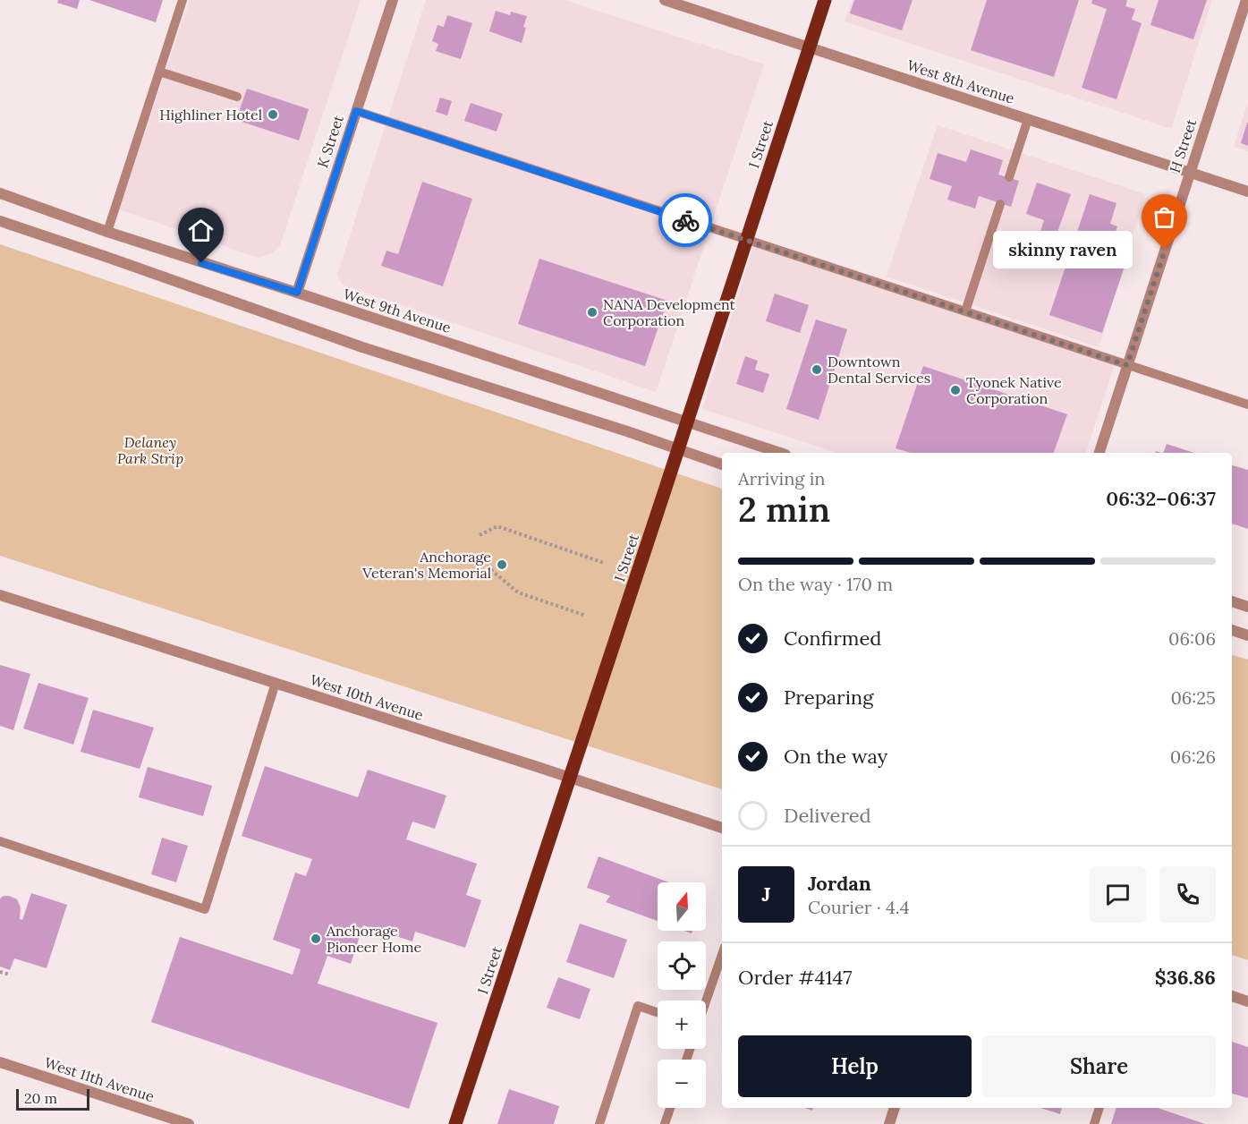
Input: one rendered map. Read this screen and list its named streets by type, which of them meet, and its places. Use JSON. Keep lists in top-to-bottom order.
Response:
{
  "streets": {
    "main road": ["I Street"],
    "street": [
      "West 8th Avenue",
      "K Street",
      "H Street",
      "West 9th Avenue",
      "West 10th Avenue",
      "West 11th Avenue"
    ]
  },
  "crossings": [
    ["West 8th Avenue", "I Street"],
    ["West 8th Avenue", "H Street"],
    ["K Street", "West 9th Avenue"],
    ["I Street", "West 9th Avenue"],
    ["I Street", "West 10th Avenue"]
  ],
  "parks": ["Delaney Park Strip"],
  "places": [
    "Highliner Hotel",
    "skinny raven",
    "NANA Development Corporation",
    "Downtown Dental Services",
    "Tyonek Native Corporation",
    "Anchorage Veteran's Memorial",
    "Anchorage Pioneer Home"
  ],
  "scale_bar": "20 m",
  "north": "top",
  "page": {
    "bubble": "skinny raven",
    "heading": ["2 min", "Arriving in", "06:32–06:37"],
    "panel": [
      "Jordan",
      "Courier · 4.4",
      "Order #4147",
      "$36.86"
    ],
    "bar": "On the way · 170 m",
    "list": [
      ["Confirmed", "06:06"],
      ["Preparing", "06:25"],
      ["On the way", "06:26"],
      "Delivered"
    ],
    "round": "J",
    "map_buttons": ["+", "−"],
    "buttons": ["Help", "Share"],
    "scale": "20 m"
  }
}
